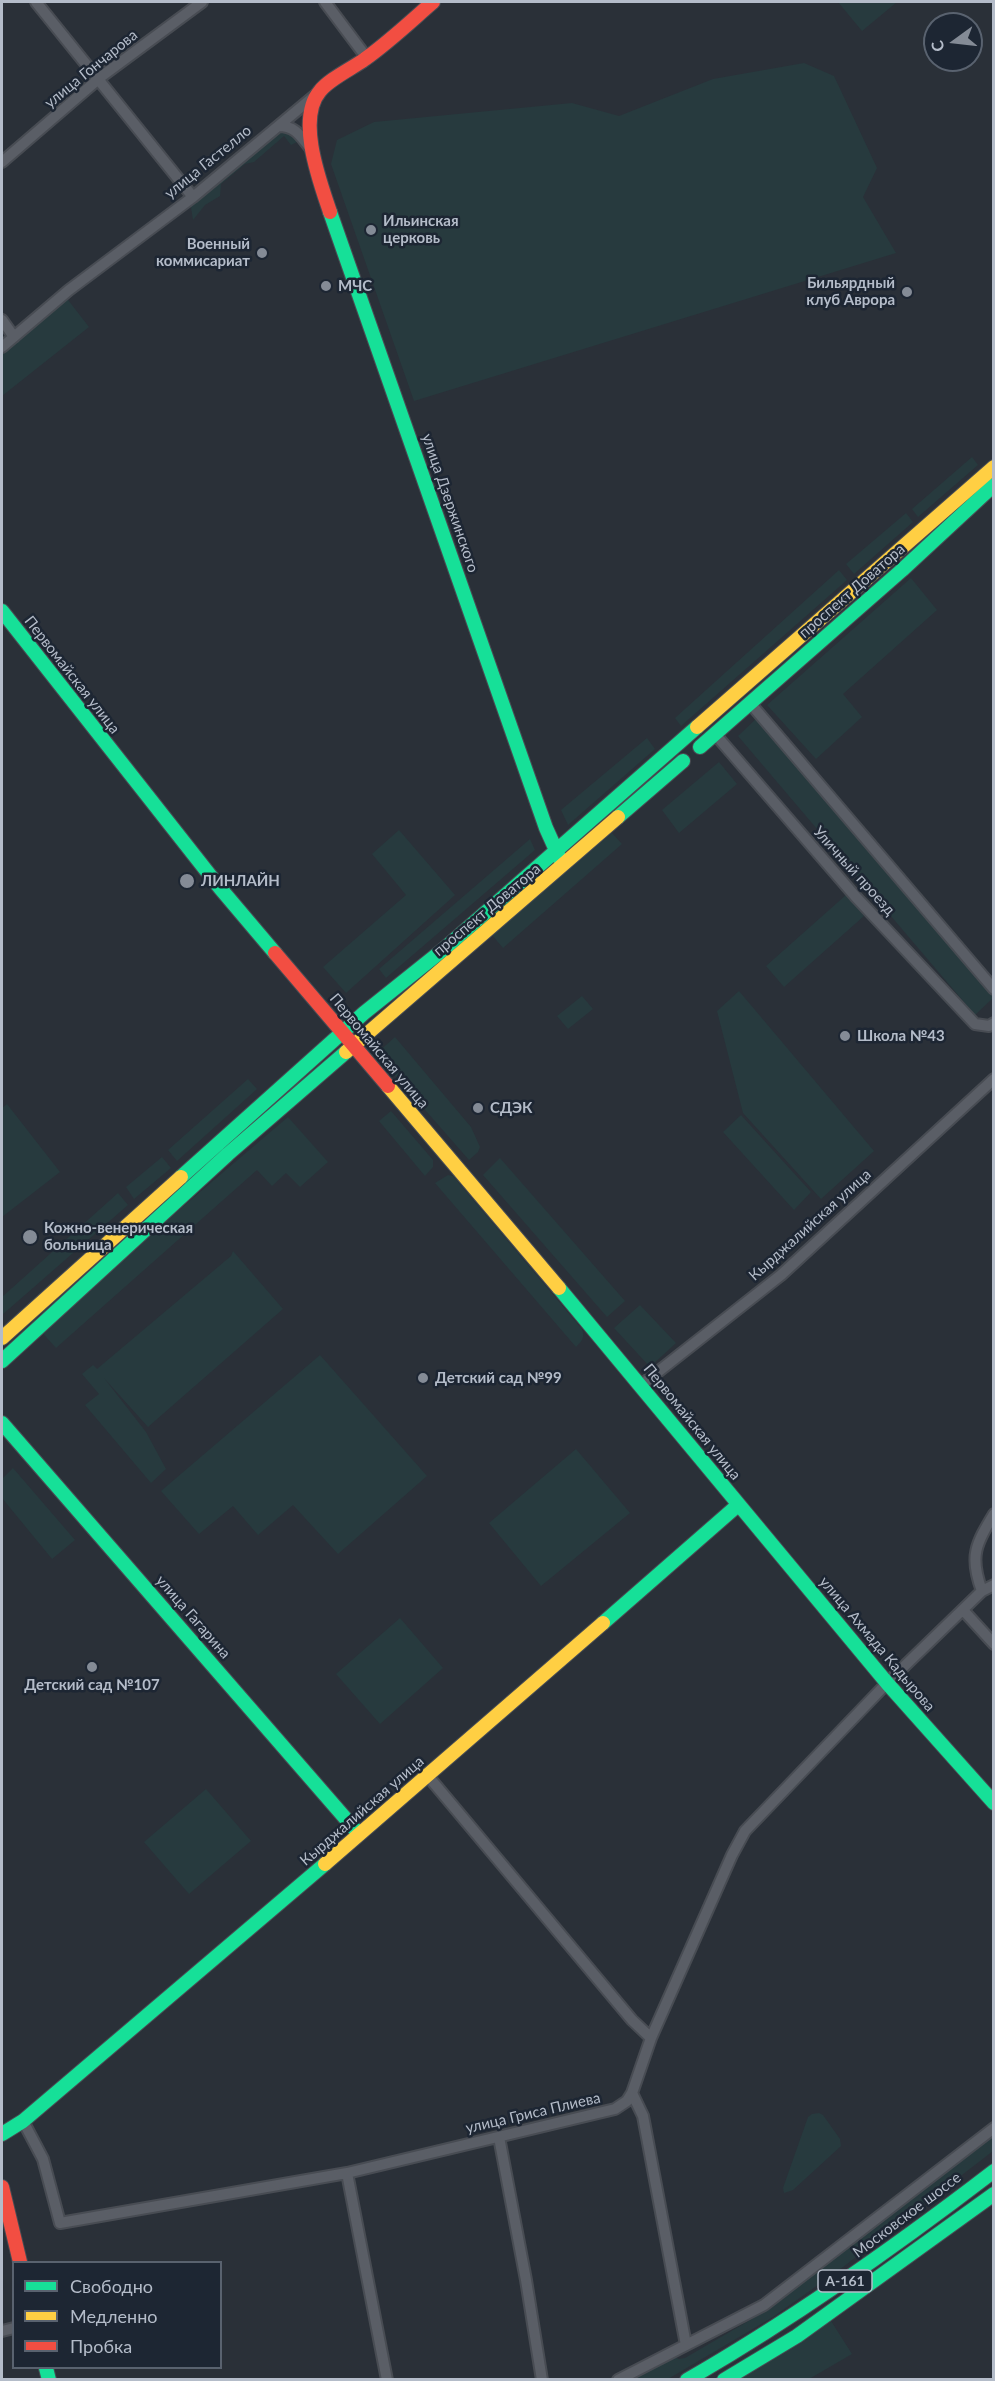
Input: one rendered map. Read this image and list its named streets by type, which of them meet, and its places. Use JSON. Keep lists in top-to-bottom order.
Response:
{
  "streets": {
    "main road": [
      "улица Гастелло",
      "улица Дзержинского",
      "проспект Доватора",
      "Первомайская улица",
      "Кырджалийская улица",
      "улица Гагарина",
      "улица Ахмада Кадырова",
      "Московское шоссе",
      "А-161"
    ],
    "street": ["улица Гончарова", "Уличный проезд", "улица Гриса Плиева"]
  },
  "crossings": [
    ["улица Гастелло", "улица Дзержинского"],
    ["улица Дзержинского", "проспект Доватора"],
    ["проспект Доватора", "Первомайская улица"],
    ["проспект Доватора", "Уличный проезд"],
    ["Первомайская улица", "Кырджалийская улица"],
    ["Первомайская улица", "улица Ахмада Кадырова"],
    ["Кырджалийская улица", "улица Гагарина"],
    ["Кырджалийская улица", "улица Ахмада Кадырова"],
    ["Кырджалийская улица", "улица Гриса Плиева"]
  ],
  "places": [
    "Ильинская церковь",
    "Военный коммисариат",
    "МЧС",
    "Бильярдный клуб Аврора",
    "ЛИНЛАЙН",
    "Школа №43",
    "СДЭК",
    "Кожно-венерическая больница",
    "Детский сад №99",
    "Детский сад №107"
  ],
  "legend": ["Свободно", "Медленно", "Пробка"],
  "north": "left"
}
